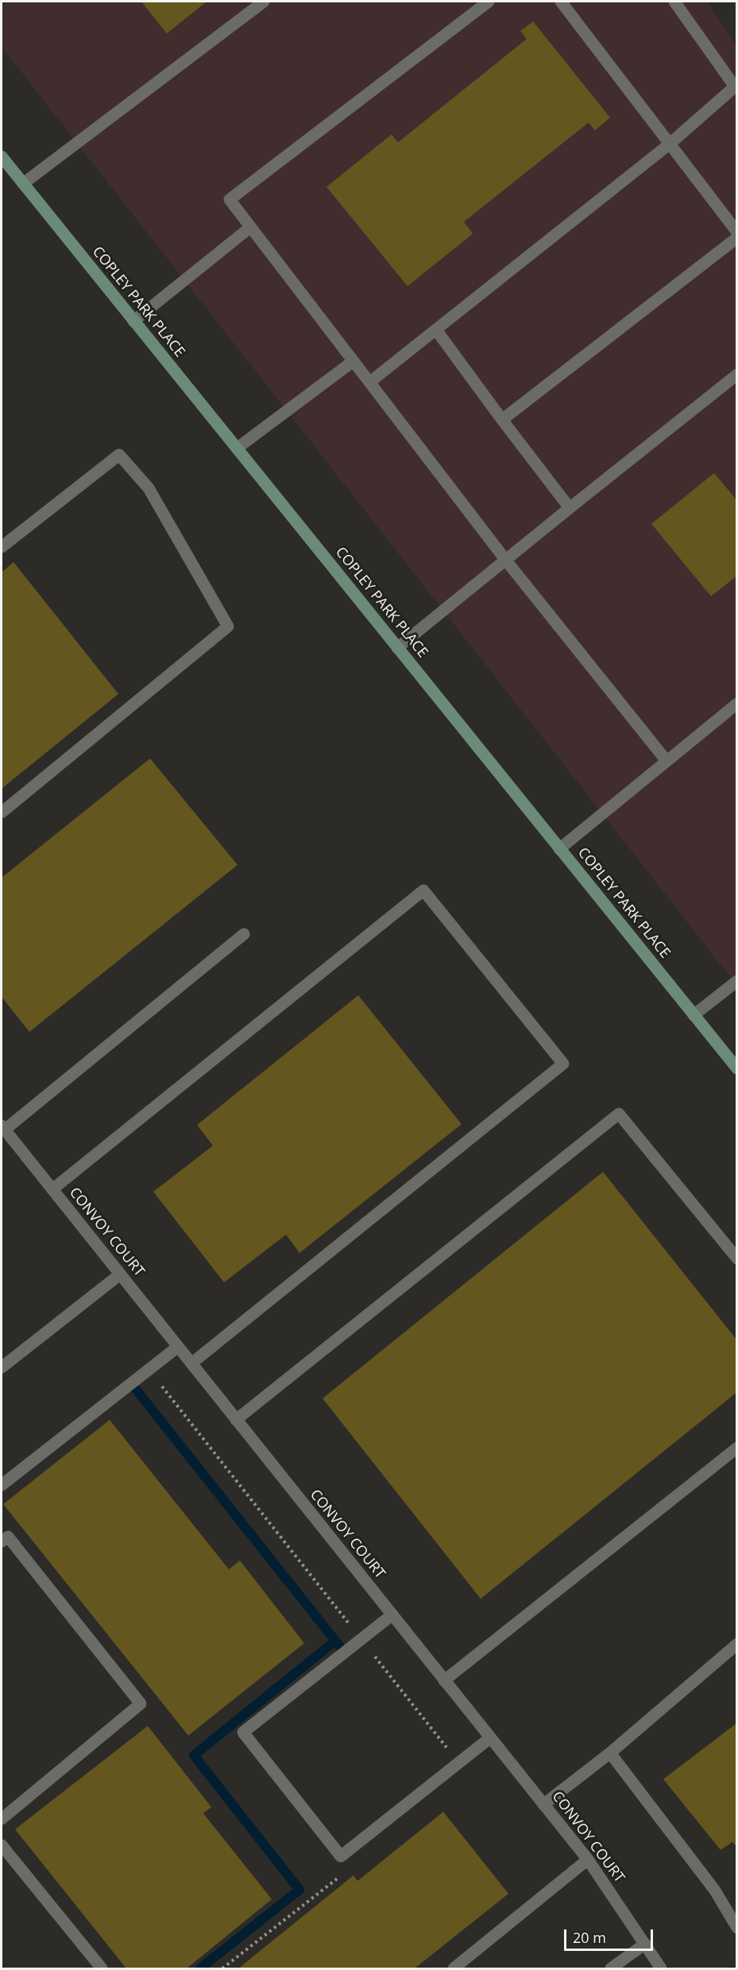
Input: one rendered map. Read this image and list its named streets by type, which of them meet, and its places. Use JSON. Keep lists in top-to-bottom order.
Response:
{
  "streets": {
    "main road": ["COPLEY PARK PLACE"],
    "street": ["CONVOY COURT"]
  },
  "scale_bar": "20 m"
}
